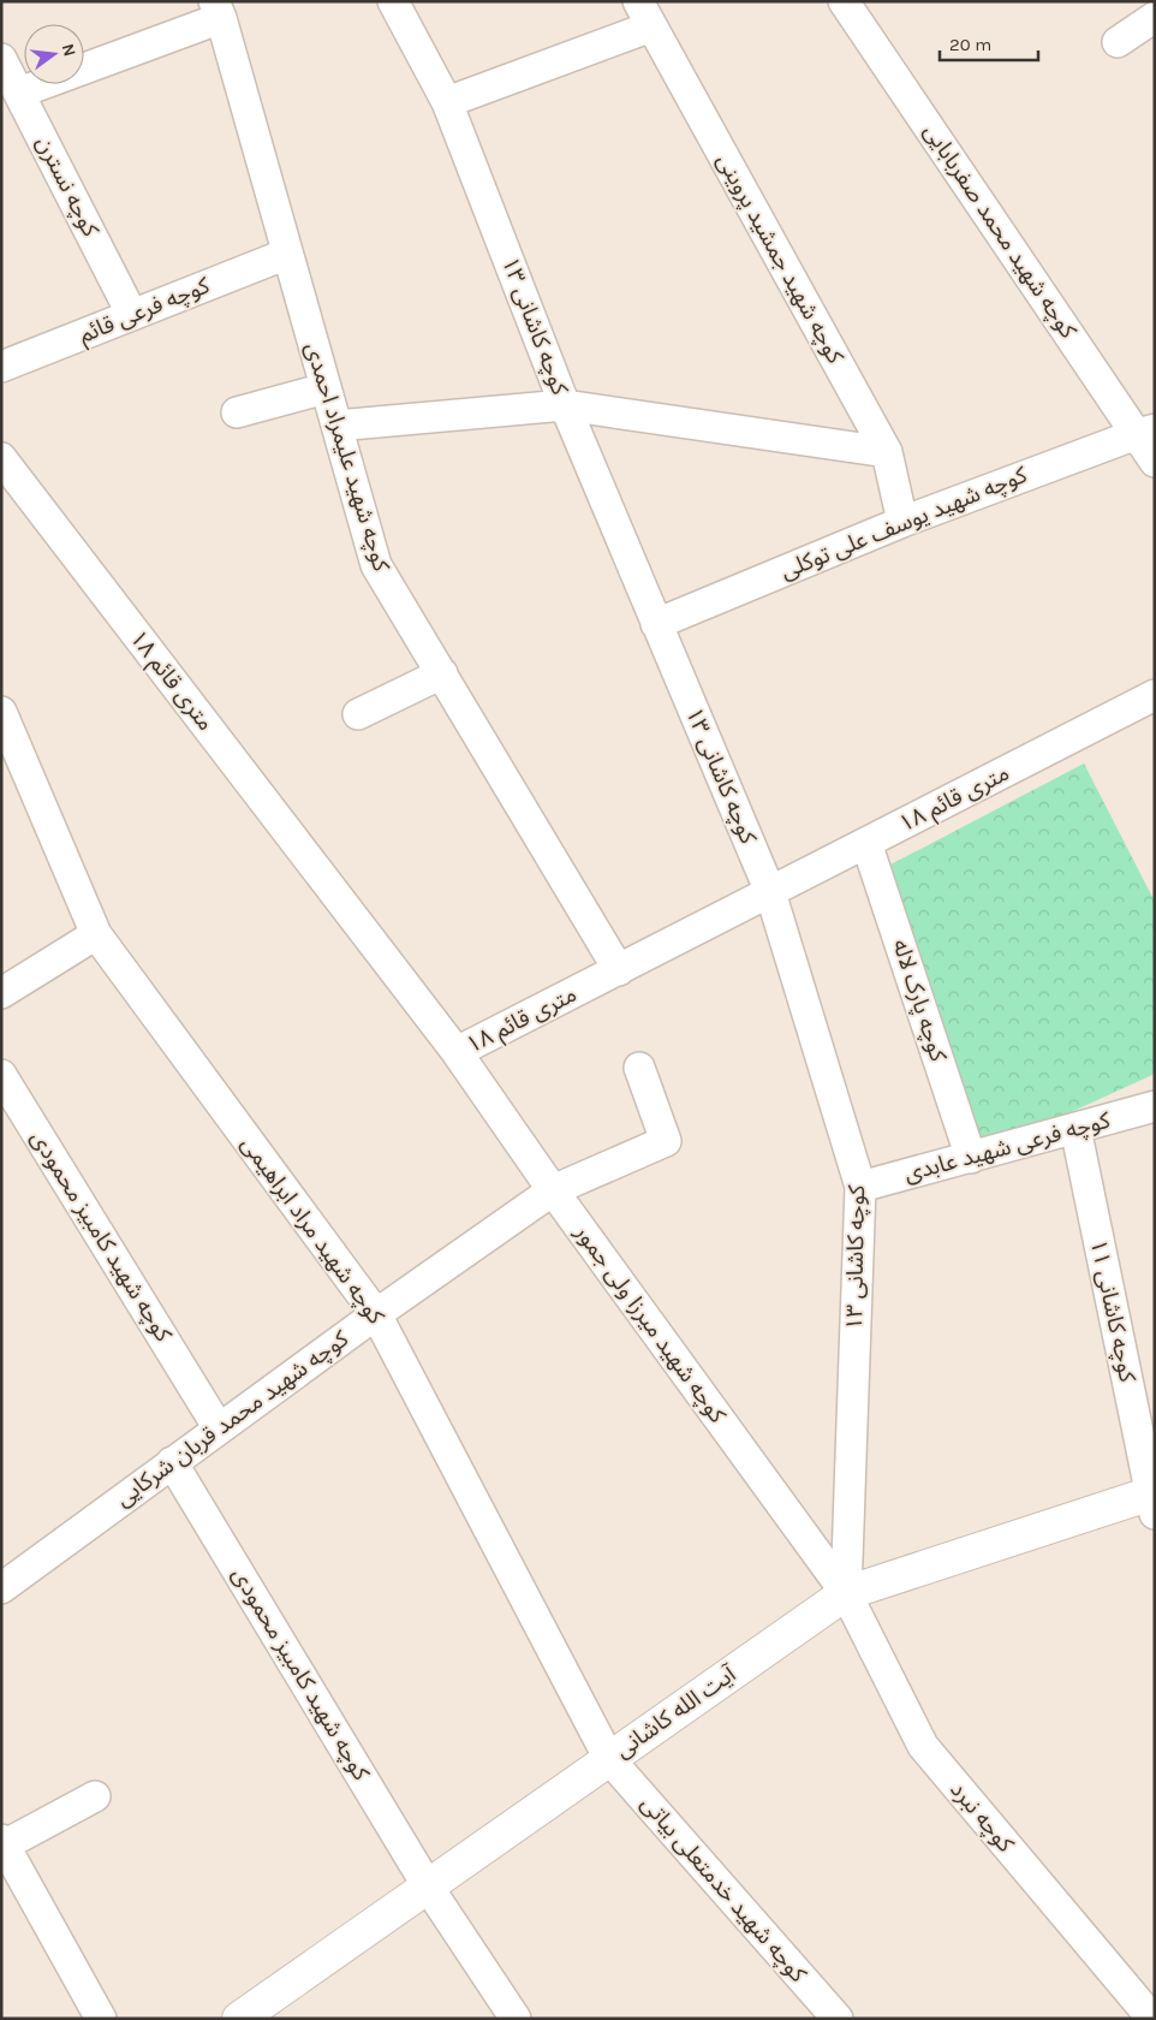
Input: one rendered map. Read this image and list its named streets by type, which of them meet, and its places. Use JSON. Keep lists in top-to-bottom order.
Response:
{
  "streets": {
    "main road": ["آیت الله کاشانی"],
    "street": [
      "کوچه نسترن",
      "کوچه شهید محمد صفربابایی",
      "کوچه شهید جمشید پروینی",
      "کوچه فرعی قائم",
      "کوچه کاشانی ۱۳",
      "کوچه شهید علیمراد احمدی",
      "کوچه شهید یوسف علی توکلی",
      "۱۸ متری قائم",
      "کوچه پارک لاله",
      "کوچه فرعی شهید عابدی",
      "کوچه شهید مراد ابراهیمی",
      "کوچه شهید کامبیز محمودی",
      "کوچه کاشانی ۱۱",
      "کوچه شهید میرزا ولی جمور",
      "کوچه شهید محمد قربان شرکایی",
      "کوچه نبرد",
      "کوچه شهید خدمتعلی بیاتی"
    ]
  },
  "crossings": [
    ["کوچه نسترن", "کوچه فرعی قائم"],
    ["کوچه شهید محمد صفربابایی", "کوچه شهید یوسف علی توکلی"],
    ["کوچه شهید جمشید پروینی", "کوچه شهید یوسف علی توکلی"],
    ["کوچه فرعی قائم", "کوچه شهید علیمراد احمدی"],
    ["کوچه کاشانی ۱۳", "کوچه شهید یوسف علی توکلی"],
    ["کوچه کاشانی ۱۳", "۱۸ متری قائم"],
    ["کوچه کاشانی ۱۳", "کوچه فرعی شهید عابدی"],
    ["کوچه کاشانی ۱۳", "کوچه شهید میرزا ولی جمور"],
    ["کوچه کاشانی ۱۳", "آیت الله کاشانی"],
    ["کوچه کاشانی ۱۳", "کوچه نبرد"],
    ["کوچه شهید علیمراد احمدی", "۱۸ متری قائم"],
    ["۱۸ متری قائم", "کوچه پارک لاله"],
    ["۱۸ متری قائم", "کوچه شهید میرزا ولی جمور"],
    ["کوچه پارک لاله", "کوچه فرعی شهید عابدی"],
    ["کوچه فرعی شهید عابدی", "کوچه کاشانی ۱۱"],
    ["کوچه شهید مراد ابراهیمی", "کوچه شهید محمد قربان شرکایی"],
    ["کوچه شهید مراد ابراهیمی", "آیت الله کاشانی"],
    ["کوچه شهید مراد ابراهیمی", "کوچه شهید خدمتعلی بیاتی"],
    ["کوچه شهید کامبیز محمودی", "کوچه شهید محمد قربان شرکایی"],
    ["کوچه شهید کامبیز محمودی", "آیت الله کاشانی"],
    ["کوچه کاشانی ۱۱", "آیت الله کاشانی"],
    ["کوچه شهید میرزا ولی جمور", "کوچه شهید محمد قربان شرکایی"],
    ["کوچه شهید میرزا ولی جمور", "آیت الله کاشانی"],
    ["کوچه شهید میرزا ولی جمور", "کوچه نبرد"],
    ["آیت الله کاشانی", "کوچه نبرد"],
    ["آیت الله کاشانی", "کوچه شهید خدمتعلی بیاتی"]
  ],
  "scale_bar": "20 m",
  "north": "right"
}
